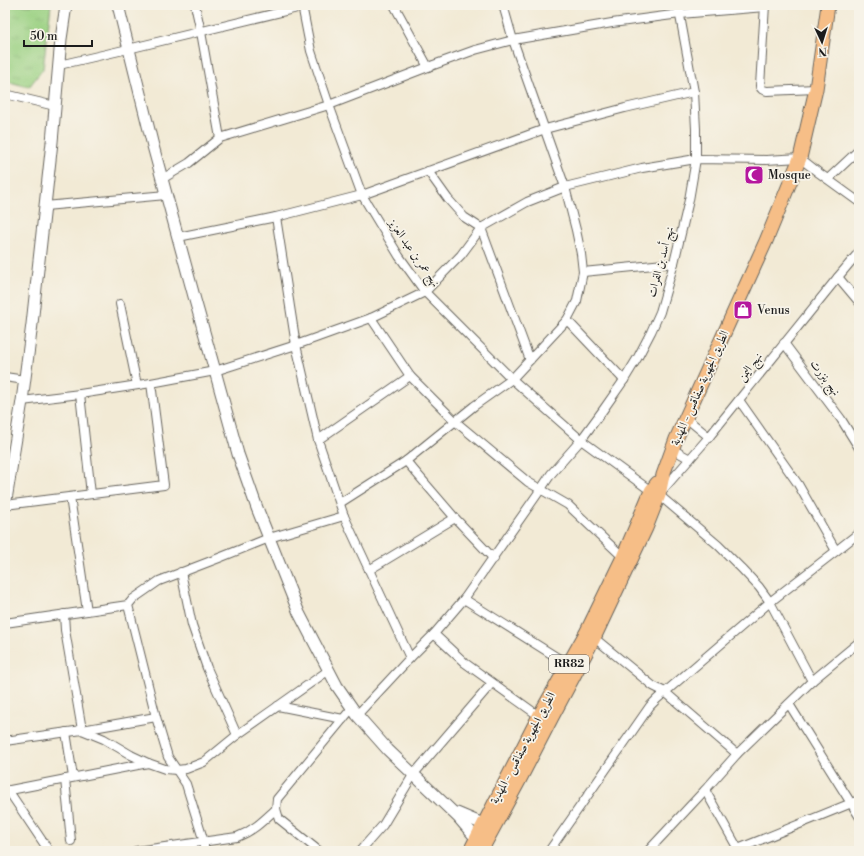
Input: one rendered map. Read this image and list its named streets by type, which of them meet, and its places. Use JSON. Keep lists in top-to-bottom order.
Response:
{
  "streets": {
    "main road": ["الطريق الجهوية صفاقس - المهدية", "RR82"],
    "street": [
      "نهج عمر بن عبد العزيز",
      "نهج أسد بن الفرات",
      "نهج اليمن",
      "نهج بنزرت"
    ]
  },
  "crossings": [
    ["نهج عمر بن عبد العزيز", "نهج أسد بن الفرات"],
    ["نهج عمر بن عبد العزيز", "نهج اليمن"],
    ["نهج عمر بن عبد العزيز", "الطريق الجهوية صفاقس - المهدية"],
    ["نهج اليمن", "نهج بنزرت"],
    ["نهج اليمن", "الطريق الجهوية صفاقس - المهدية"]
  ],
  "places": {
    "mosque": ["Mosque"],
    "shop": ["Venus"]
  },
  "scale_bar": "50 m",
  "north": "bottom"
}
